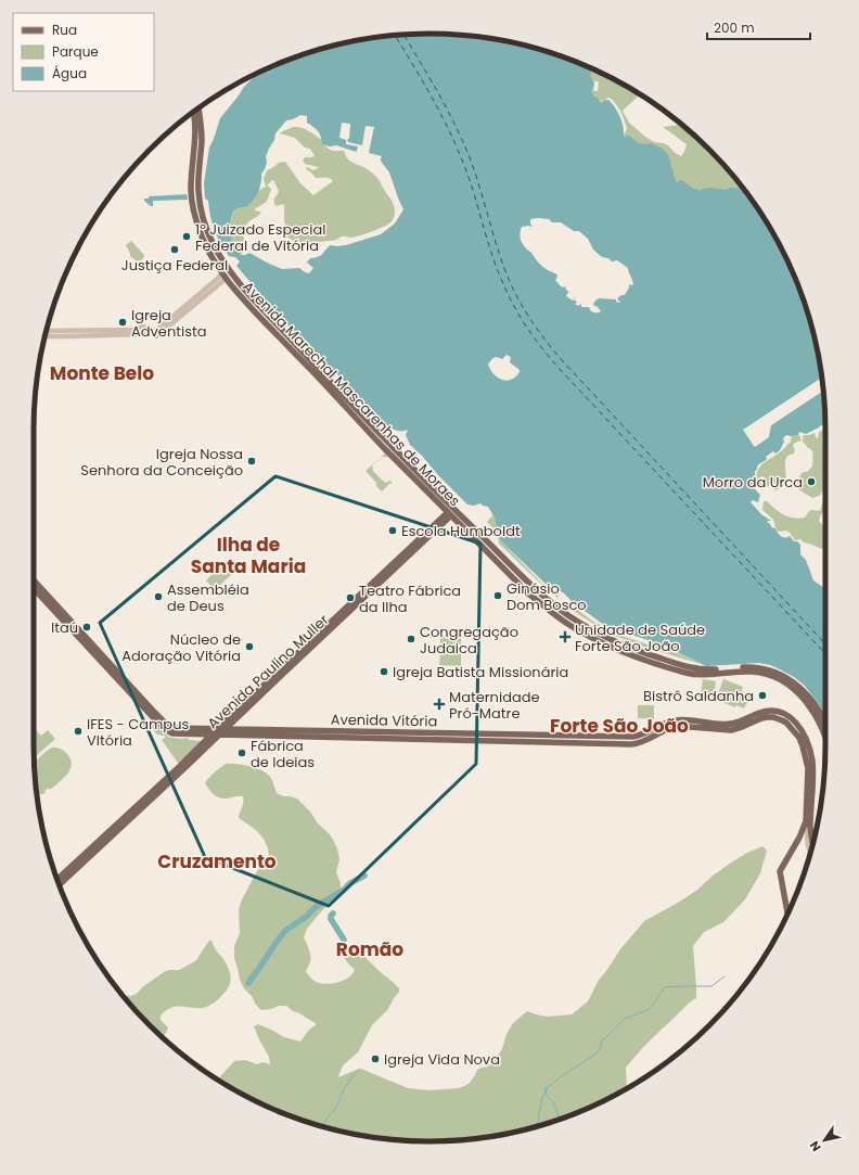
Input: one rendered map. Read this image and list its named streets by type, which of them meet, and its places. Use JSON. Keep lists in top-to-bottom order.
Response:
{
  "streets": {
    "main road": ["Avenida Marechal Mascarenhas de Moraes", "Avenida Paulino Muller", "Avenida Vitória"]
  },
  "crossings": [
    ["Avenida Marechal Mascarenhas de Moraes", "Avenida Paulino Muller"],
    ["Avenida Paulino Muller", "Avenida Vitória"]
  ],
  "districts": [
    "Monte Belo",
    "Ilha de Santa Maria",
    "Forte São João",
    "Cruzamento",
    "Romão"
  ],
  "places": {
    "other": [
      "1º Juizado Especial Federal de Vitória",
      "Justiça Federal",
      "Igreja Adventista",
      "Igreja Nossa Senhora da Conceição",
      "Morro da Urca",
      "Escola Humboldt",
      "Ginásio Dom Bosco",
      "Assembléia de Deus",
      "Teatro Fábrica da Ilha",
      "Itaú",
      "Congregação Judaica",
      "Núcleo de Adoração Vitória",
      "Igreja Batista Missionária",
      "Bistrô Saldanha",
      "IFES - Campus VItória",
      "Fábrica de Ideias",
      "Igreja Vida Nova"
    ],
    "health": ["Unidade de Saúde Forte São João", "Maternidade Pró-Matre"]
  },
  "legend": ["Rua", "Parque", "Água"],
  "scale_bar": "200 m",
  "north": "bottom left"
}
